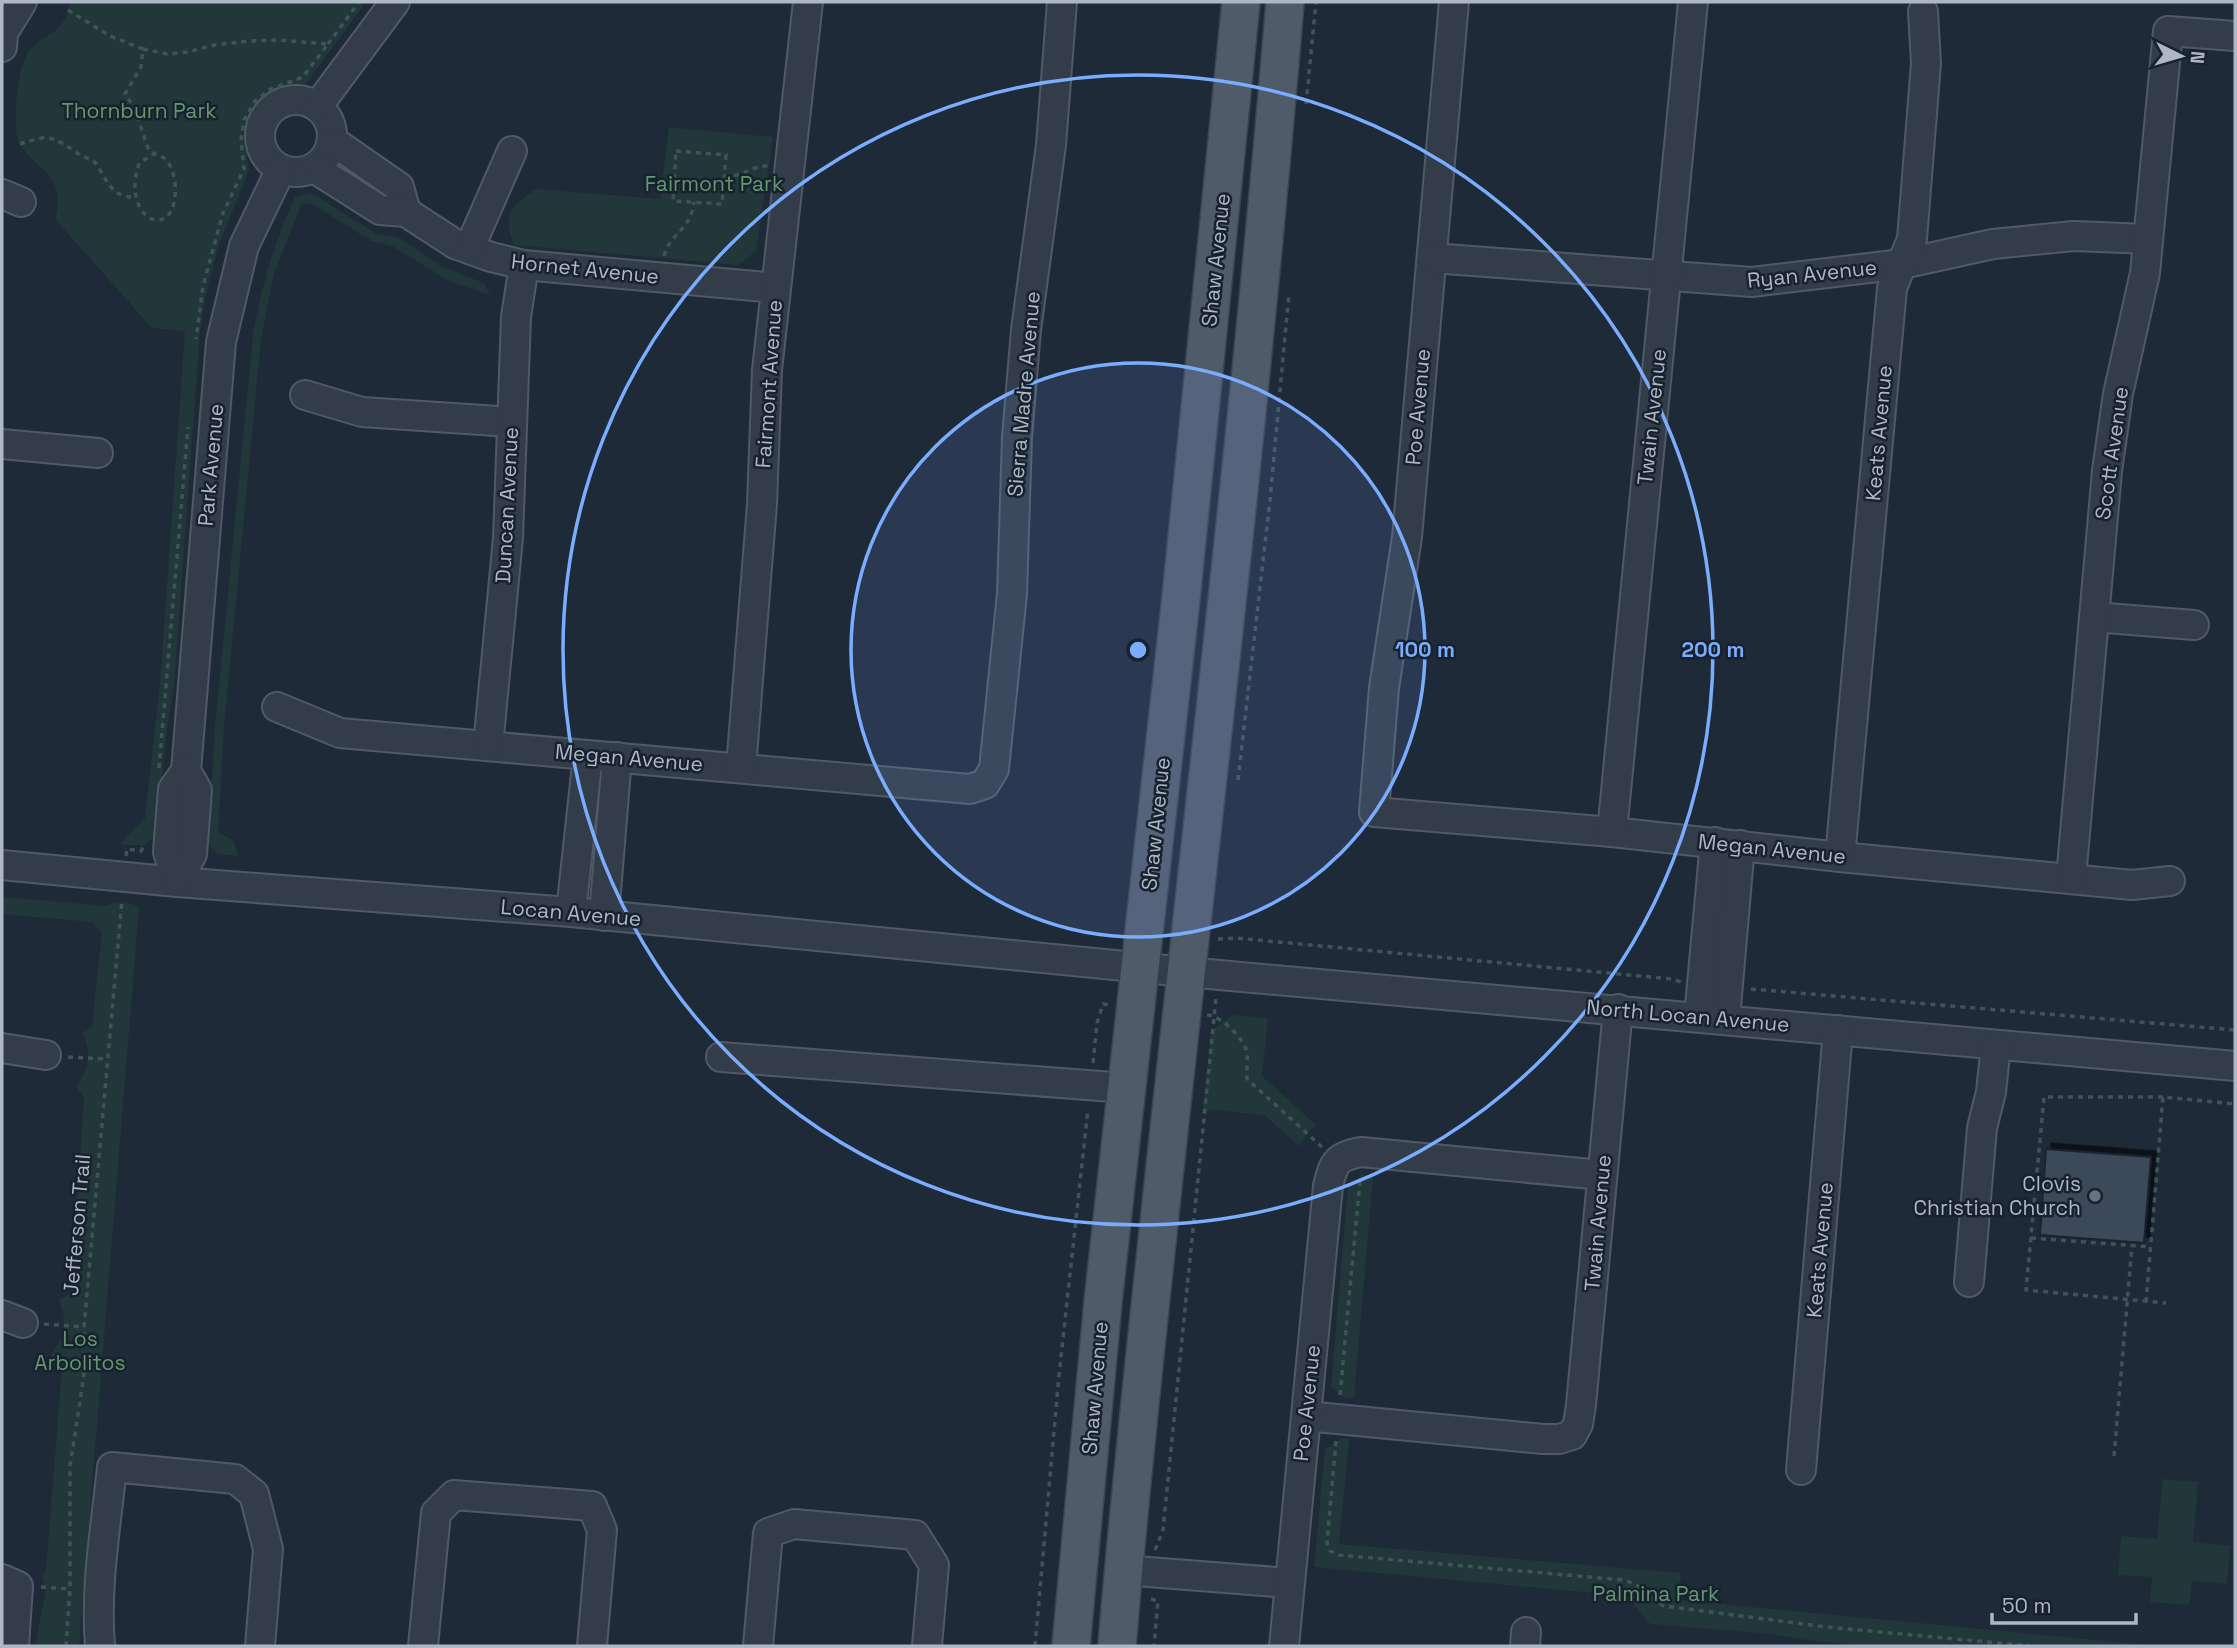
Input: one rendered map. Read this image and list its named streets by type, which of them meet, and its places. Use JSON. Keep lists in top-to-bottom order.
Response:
{
  "streets": {
    "main road": ["Shaw Avenue"],
    "street": [
      "Hornet Avenue",
      "Ryan Avenue",
      "Fairmont Avenue",
      "Sierra Madre Avenue",
      "Poe Avenue",
      "Twain Avenue",
      "Keats Avenue",
      "Scott Avenue",
      "Park Avenue",
      "Duncan Avenue",
      "Megan Avenue",
      "Locan Avenue",
      "North Locan Avenue"
    ],
    "path": ["Jefferson Trail"]
  },
  "crossings": [
    ["Shaw Avenue", "Locan Avenue"],
    ["Shaw Avenue", "North Locan Avenue"],
    ["Hornet Avenue", "Fairmont Avenue"],
    ["Hornet Avenue", "Park Avenue"],
    ["Hornet Avenue", "Duncan Avenue"],
    ["Ryan Avenue", "Poe Avenue"],
    ["Ryan Avenue", "Twain Avenue"],
    ["Ryan Avenue", "Keats Avenue"],
    ["Ryan Avenue", "Scott Avenue"],
    ["Fairmont Avenue", "Megan Avenue"],
    ["Sierra Madre Avenue", "Megan Avenue"],
    ["Poe Avenue", "Twain Avenue"],
    ["Poe Avenue", "Megan Avenue"],
    ["Twain Avenue", "Megan Avenue"],
    ["Twain Avenue", "North Locan Avenue"],
    ["Keats Avenue", "Megan Avenue"],
    ["Keats Avenue", "North Locan Avenue"],
    ["Scott Avenue", "Megan Avenue"],
    ["Park Avenue", "Locan Avenue"],
    ["Duncan Avenue", "Megan Avenue"],
    ["Locan Avenue", "North Locan Avenue"],
    ["Locan Avenue", "Jefferson Trail"]
  ],
  "parks": [
    "Thornburn Park",
    "Fairmont Park",
    "Los Arbolitos",
    "Palmina Park"
  ],
  "places": ["Clovis Christian Church"],
  "scale_bar": "50 m",
  "north": "right",
  "rings": ["100 m", "200 m"]
}
